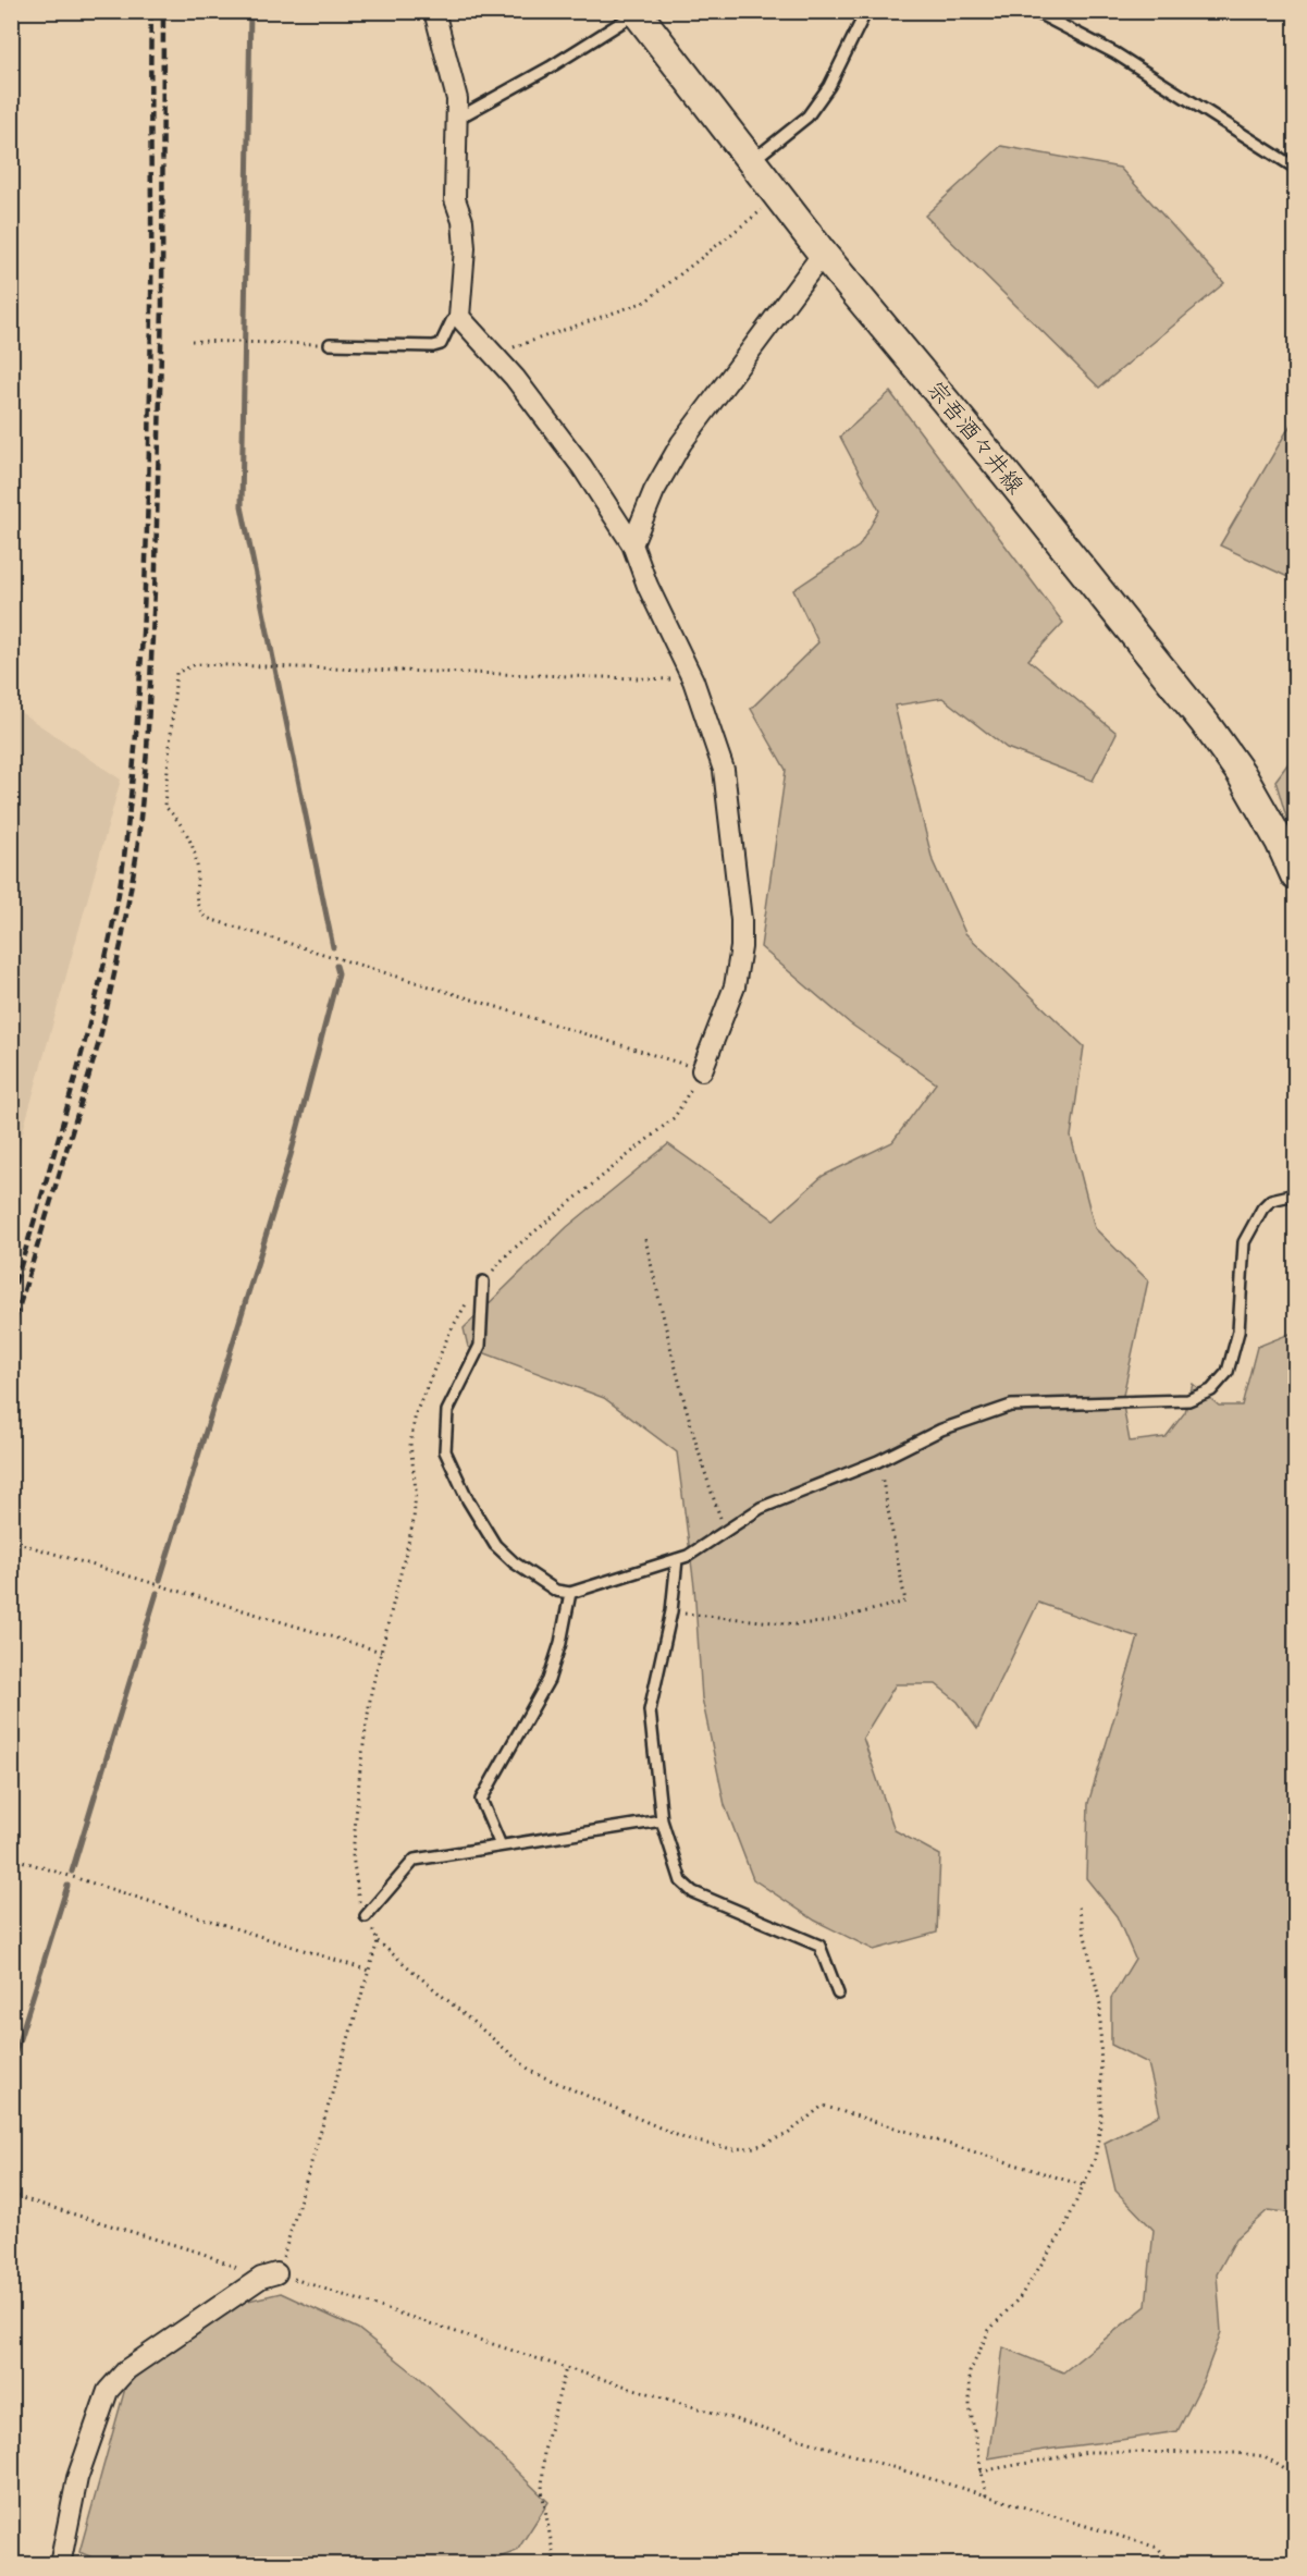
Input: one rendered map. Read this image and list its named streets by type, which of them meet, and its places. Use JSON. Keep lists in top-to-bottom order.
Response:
{
  "streets": {
    "main road": ["宗吾酒々井線"]
  }
}
